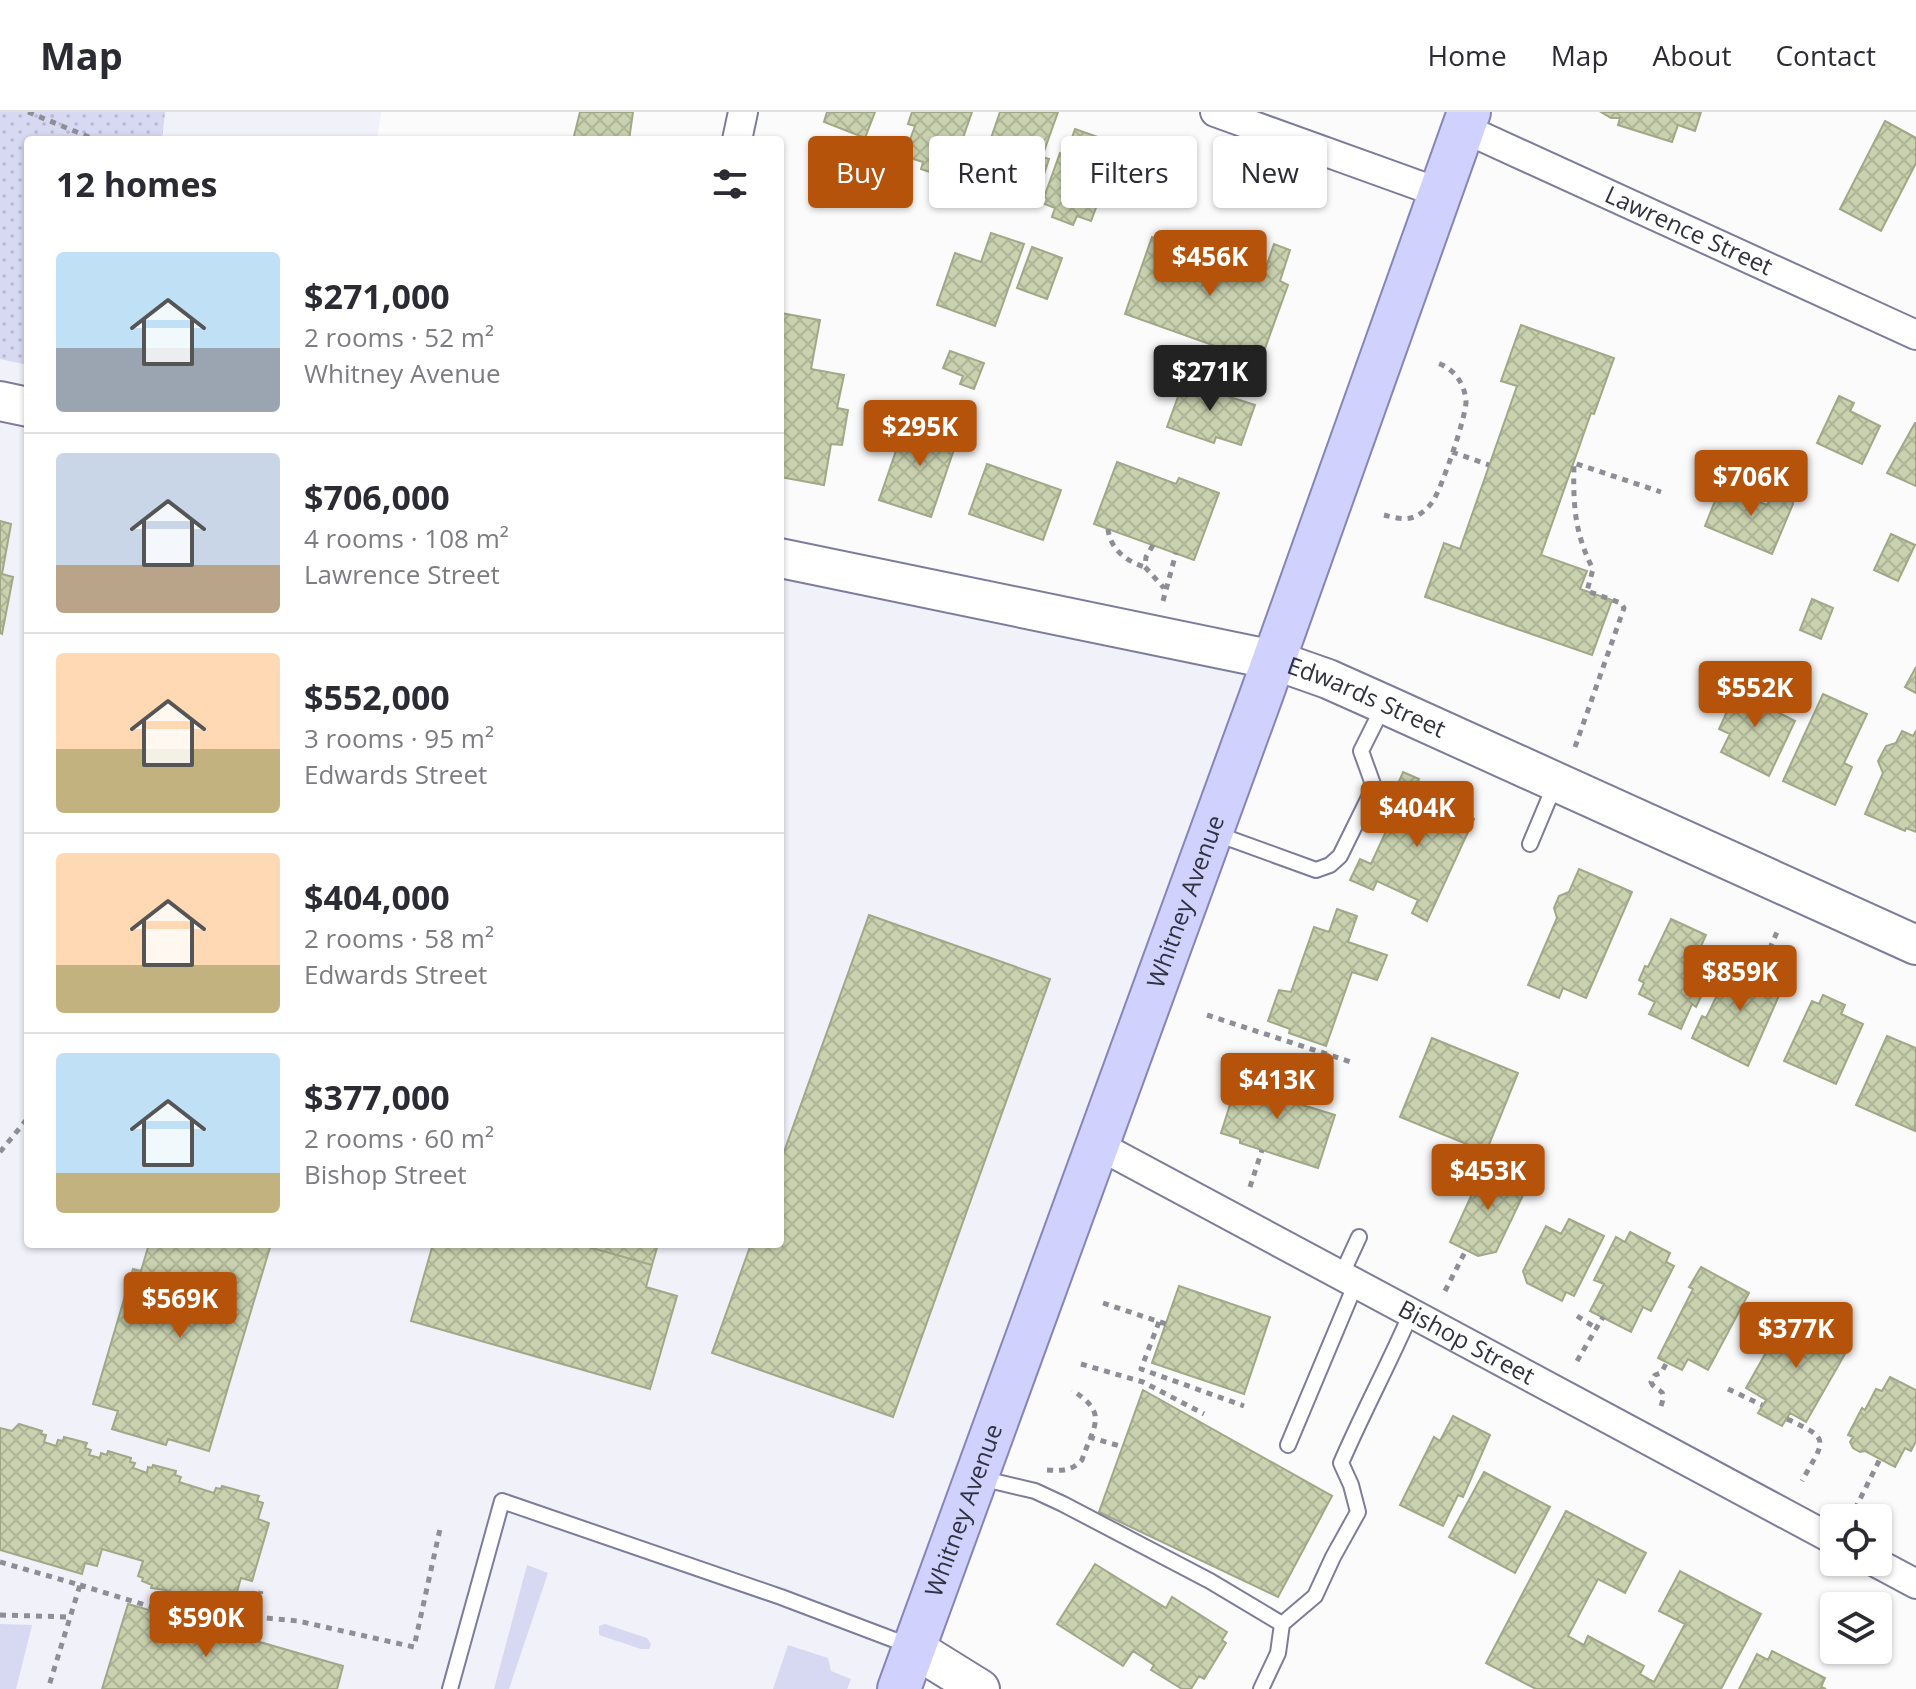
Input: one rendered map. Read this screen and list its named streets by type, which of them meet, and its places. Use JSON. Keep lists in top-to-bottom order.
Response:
{
  "streets": {
    "main road": ["Whitney Avenue"],
    "street": ["Lawrence Street", "Edwards Street", "Bishop Street"]
  },
  "crossings": [
    ["Lawrence Street", "Whitney Avenue"],
    ["Edwards Street", "Whitney Avenue"],
    ["Whitney Avenue", "Bishop Street"]
  ],
  "page": {
    "header": "Map",
    "nav": [
      "Home",
      "Map",
      "About",
      "Contact"
    ],
    "chip": [
      "Buy",
      "Rent",
      "Filters",
      "New"
    ],
    "heading": "12 homes",
    "price": [
      "$456K",
      "$271K",
      "$295K",
      "$706K",
      "$552K",
      "$404K",
      "$859K",
      "$413K",
      "$453K",
      "$569K",
      "$377K",
      "$590K"
    ],
    "list": [
      {
        "name": "$271,000",
        "note": "2 rooms · 52 m² · Whitney Avenue"
      },
      {
        "name": "$706,000",
        "note": "4 rooms · 108 m² · Lawrence Street"
      },
      {
        "name": "$552,000",
        "note": "3 rooms · 95 m² · Edwards Street"
      },
      {
        "name": "$404,000",
        "note": "2 rooms · 58 m² · Edwards Street"
      },
      {
        "name": "$377,000",
        "note": "2 rooms · 60 m² · Bishop Street"
      }
    ]
  }
}
